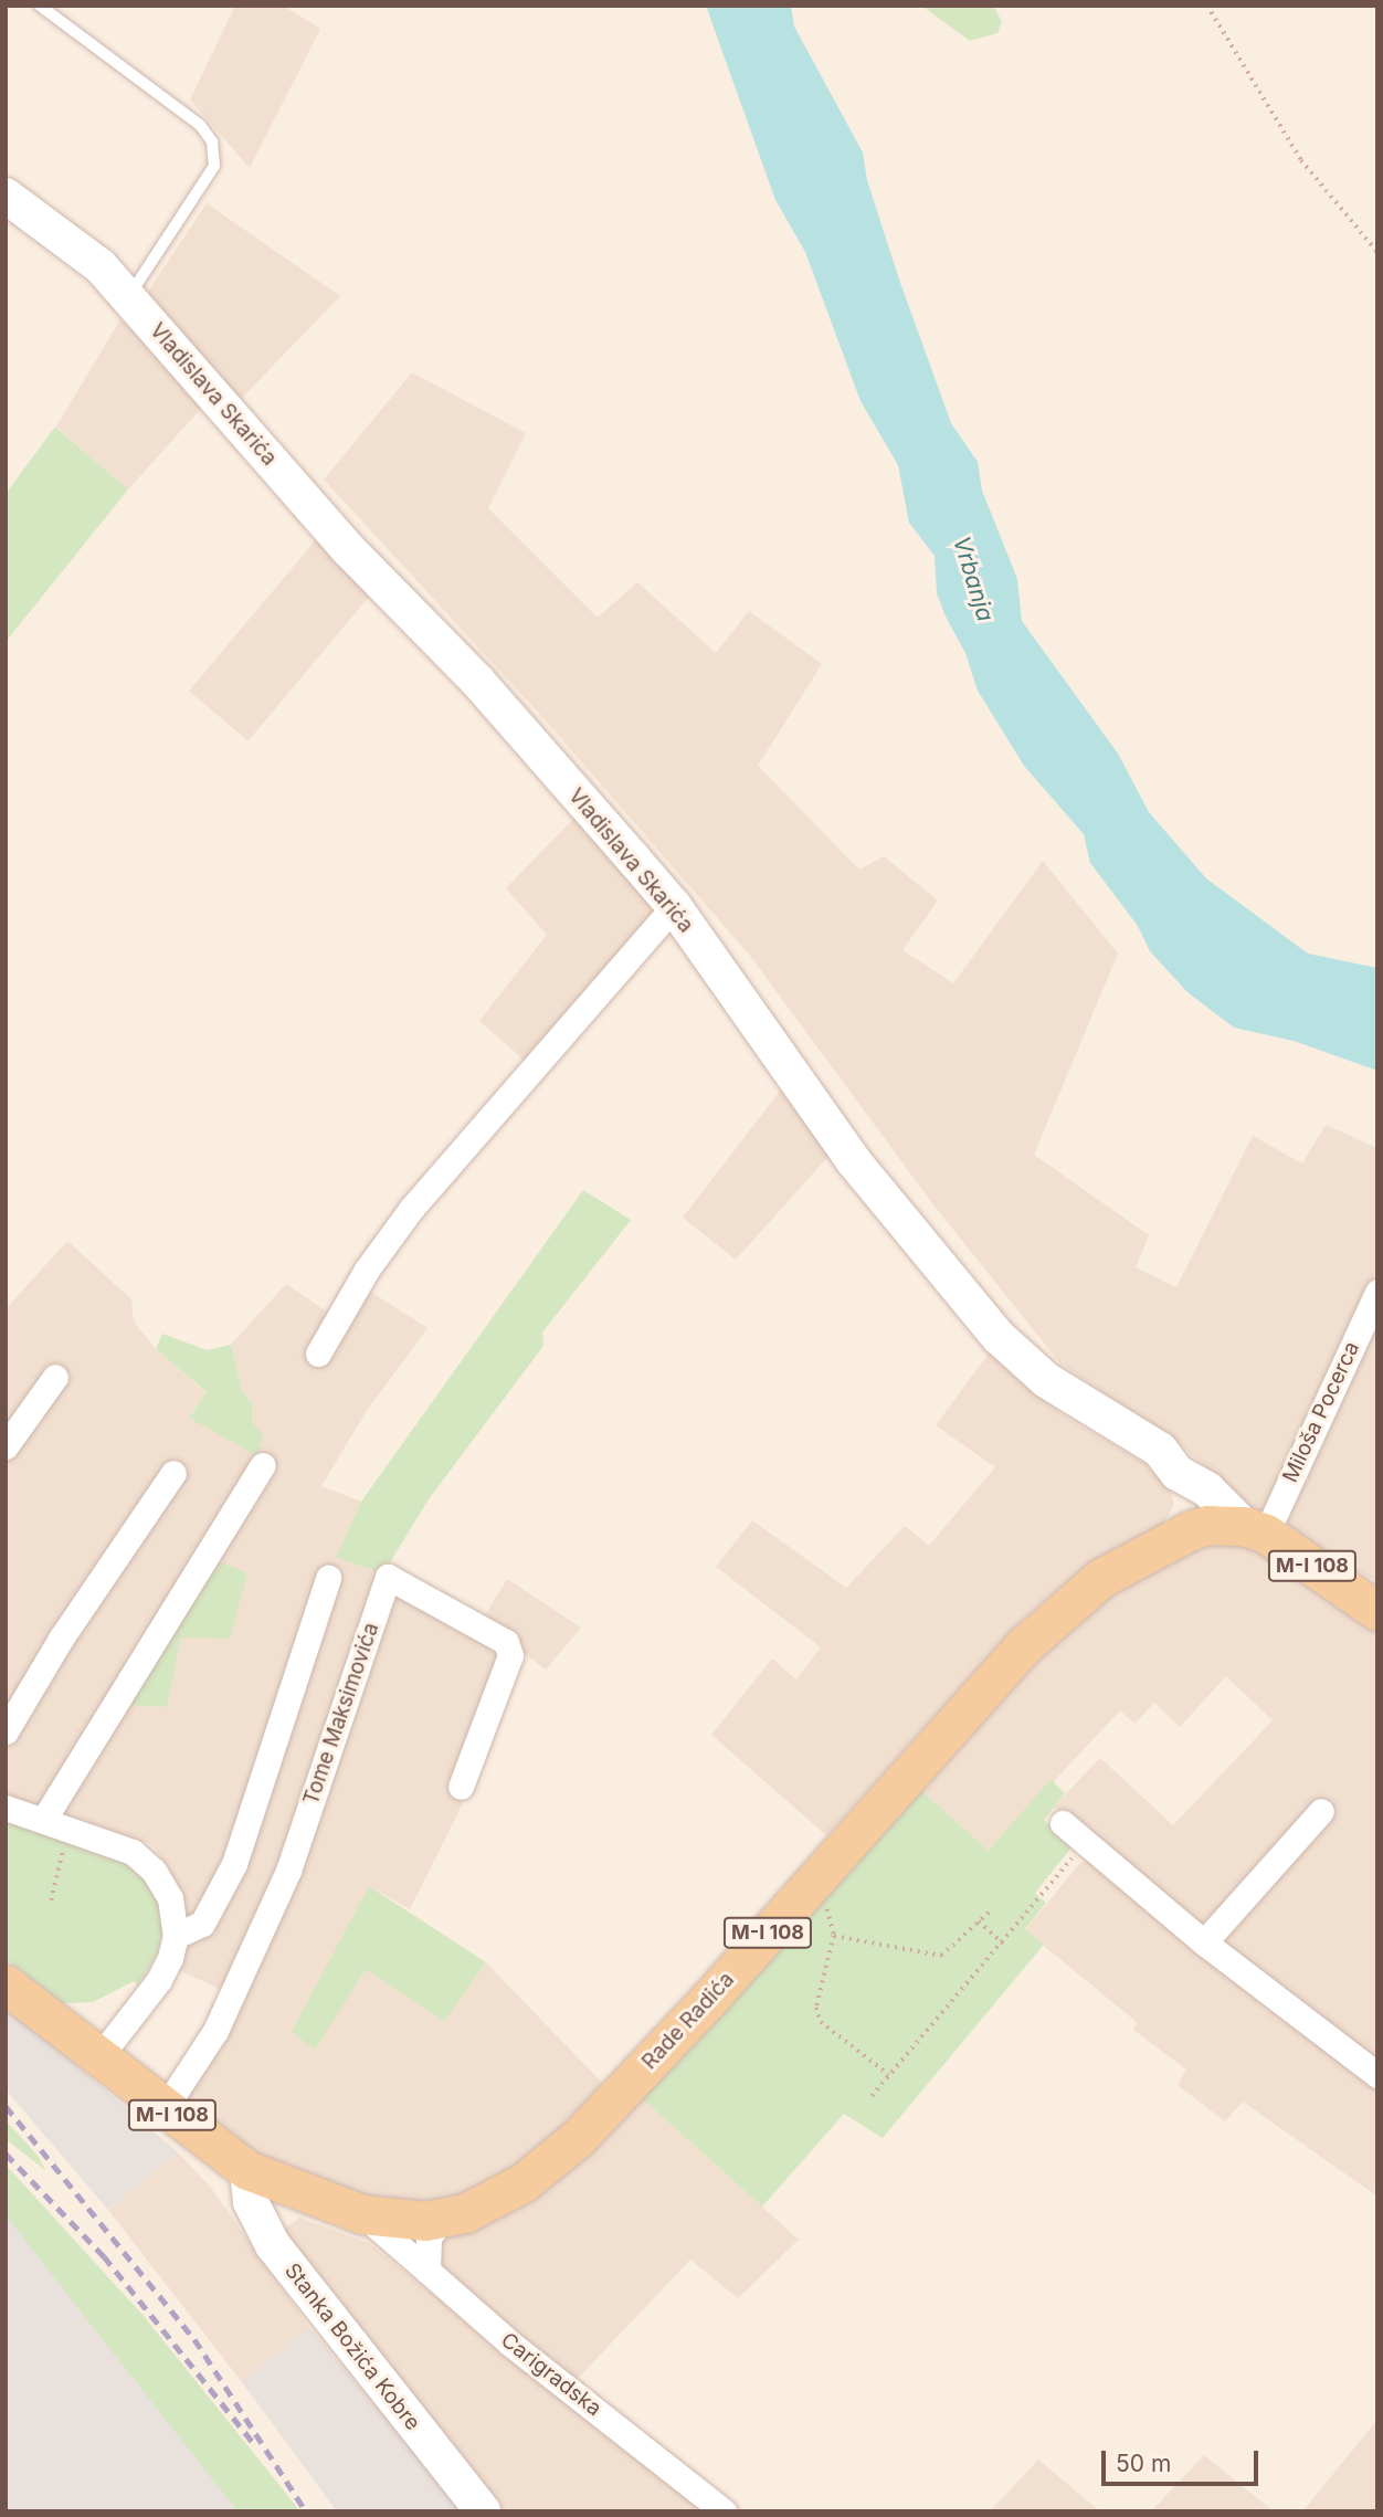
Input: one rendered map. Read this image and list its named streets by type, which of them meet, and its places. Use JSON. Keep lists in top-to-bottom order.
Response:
{
  "streets": {
    "main road": ["M-I 108", "Rade Radića"],
    "street": [
      "Vladislava Skarića",
      "Miloša Pocerca",
      "Tome Maksimovića",
      "Stanka Božića Kobre",
      "Carigradska"
    ]
  },
  "crossings": [
    ["Vladislava Skarića", "Miloša Pocerca"],
    ["Vladislava Skarića", "M-I 108"],
    ["Vladislava Skarića", "Rade Radića"],
    ["Miloša Pocerca", "M-I 108"],
    ["Miloša Pocerca", "Rade Radića"],
    ["M-I 108", "Rade Radića"],
    ["Tome Maksimovića", "Rade Radića"],
    ["Rade Radića", "Stanka Božića Kobre"],
    ["Rade Radića", "Carigradska"]
  ],
  "water": ["Vrbanja"],
  "scale_bar": "50 m"
}
